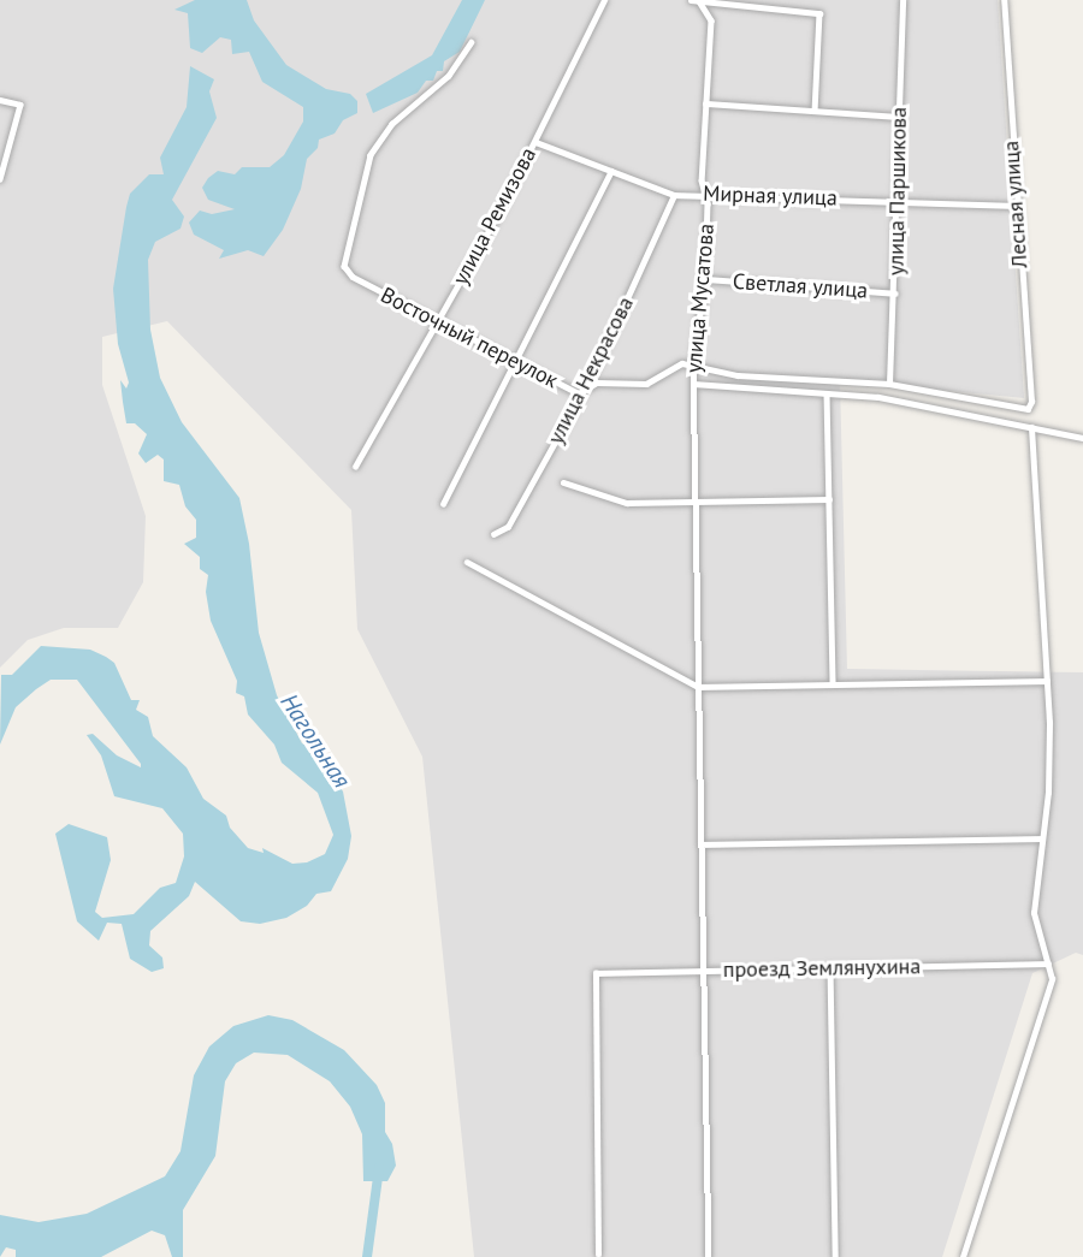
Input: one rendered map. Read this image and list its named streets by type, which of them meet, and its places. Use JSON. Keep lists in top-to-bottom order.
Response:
{
  "streets": {
    "street": [
      "улица Паршикова",
      "Мирная улица",
      "Лесная улица",
      "улица Ремизова",
      "Светлая улица",
      "улица Мусатова",
      "Восточный переулок",
      "улица Некрасова",
      "проезд Землянухина"
    ]
  },
  "crossings": [
    ["улица Паршикова", "Мирная улица"],
    ["улица Паршикова", "Светлая улица"],
    ["улица Паршикова", "Восточный переулок"],
    ["Мирная улица", "Лесная улица"],
    ["Мирная улица", "улица Ремизова"],
    ["Мирная улица", "улица Мусатова"],
    ["Мирная улица", "улица Некрасова"],
    ["Лесная улица", "Восточный переулок"],
    ["улица Ремизова", "Восточный переулок"],
    ["Светлая улица", "улица Мусатова"],
    ["улица Мусатова", "Восточный переулок"],
    ["улица Мусатова", "проезд Землянухина"],
    ["Восточный переулок", "улица Некрасова"]
  ],
  "water": ["Нагольная"]
}
